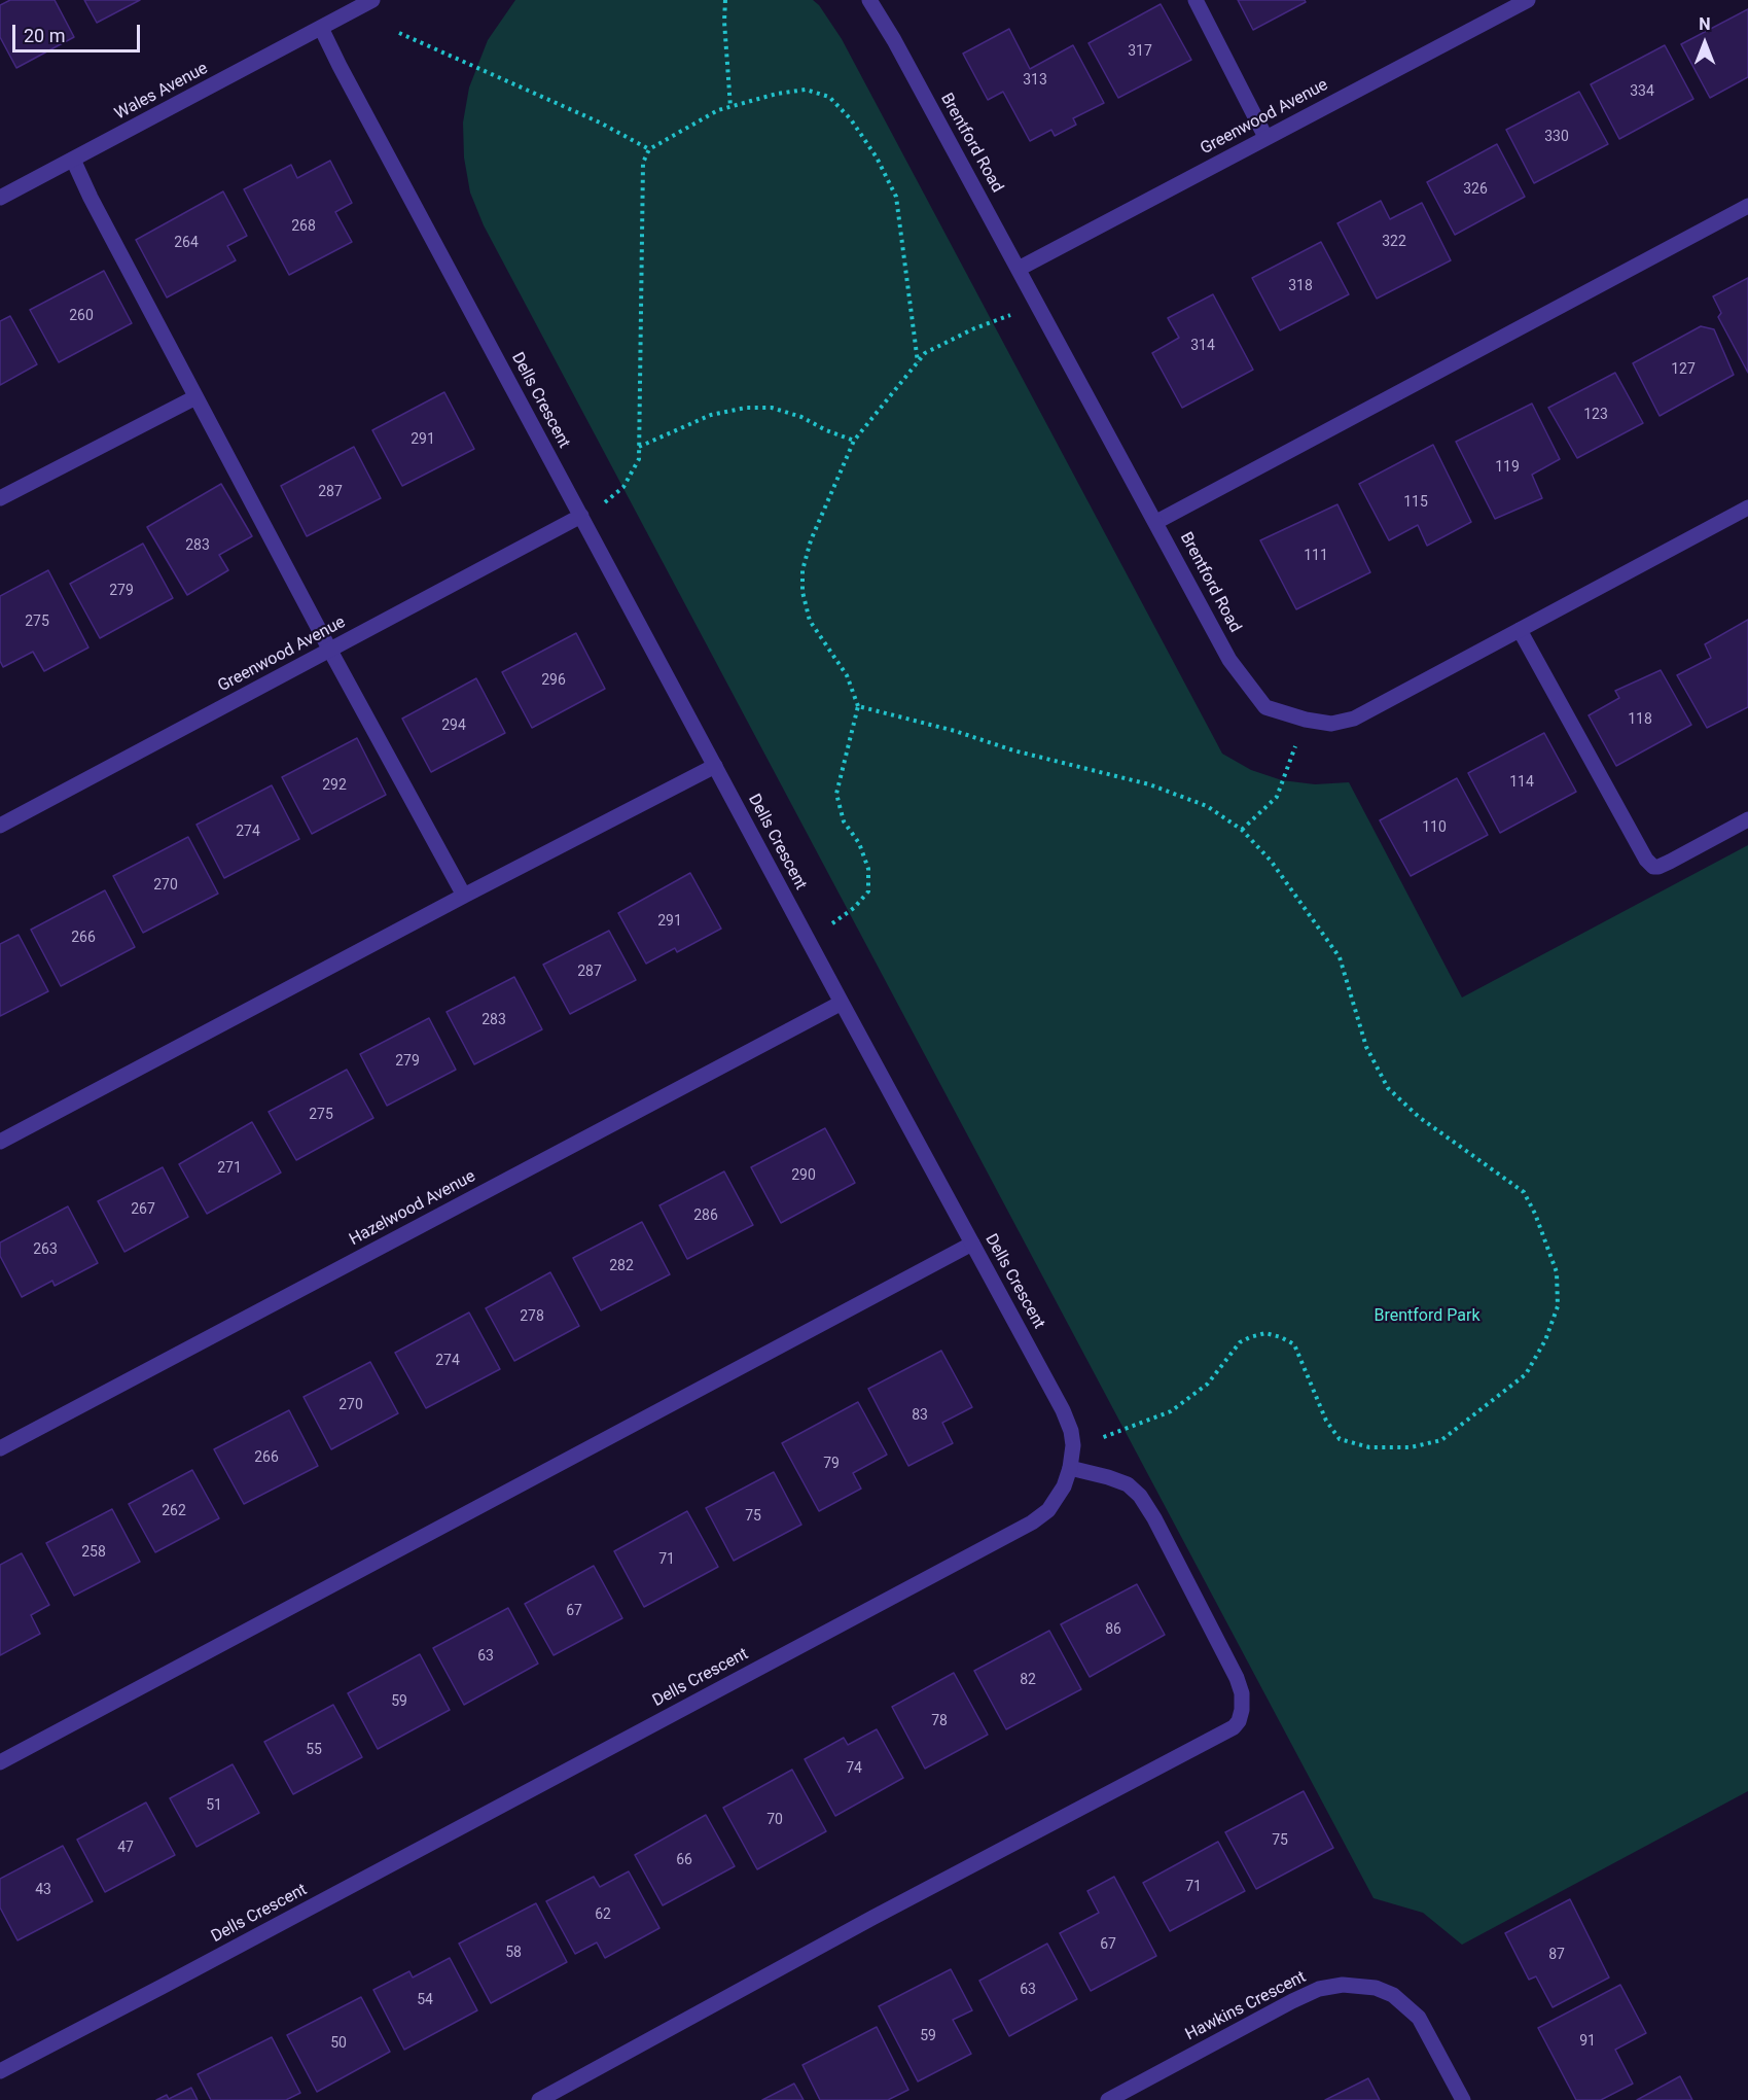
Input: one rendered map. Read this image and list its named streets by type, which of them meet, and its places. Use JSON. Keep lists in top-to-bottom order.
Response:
{
  "streets": {
    "street": [
      "Wales Avenue",
      "Greenwood Avenue",
      "Brentford Road",
      "Dells Crescent",
      "Hazelwood Avenue",
      "Hawkins Crescent"
    ]
  },
  "crossings": [
    ["Wales Avenue", "Dells Crescent"],
    ["Greenwood Avenue", "Brentford Road"],
    ["Greenwood Avenue", "Dells Crescent"],
    ["Dells Crescent", "Hazelwood Avenue"]
  ],
  "parks": ["Brentford Park"],
  "house_numbers": [
    "317",
    "313",
    "334",
    "330",
    "326",
    "268",
    "322",
    "264",
    "318",
    "260",
    "314",
    "127",
    "123",
    "291",
    "119",
    "287",
    "115",
    "283",
    "111",
    "279",
    "275",
    "296",
    "118",
    "294",
    "114",
    "292",
    "110",
    "274",
    "270",
    "291",
    "266",
    "287",
    "283",
    "279",
    "275",
    "271",
    "290",
    "267",
    "286",
    "263",
    "282",
    "278",
    "274",
    "270",
    "83",
    "266",
    "79",
    "262",
    "75",
    "258",
    "71",
    "67",
    "86",
    "63",
    "82",
    "59",
    "78",
    "55",
    "74",
    "51",
    "70",
    "75",
    "47",
    "66",
    "71",
    "43",
    "62",
    "67",
    "58",
    "87",
    "63",
    "54",
    "59",
    "91",
    "50"
  ],
  "scale_bar": "20 m",
  "north": "top"
}
